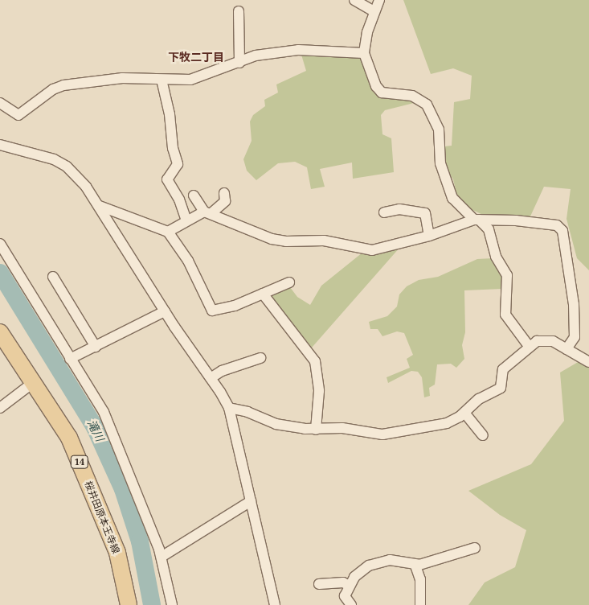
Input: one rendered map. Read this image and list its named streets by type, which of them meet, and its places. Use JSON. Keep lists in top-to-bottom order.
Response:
{
  "streets": {
    "main road": ["14", "桜井田原本王寺線"]
  },
  "districts": ["下牧二丁目"],
  "water": ["滝川"]
}
